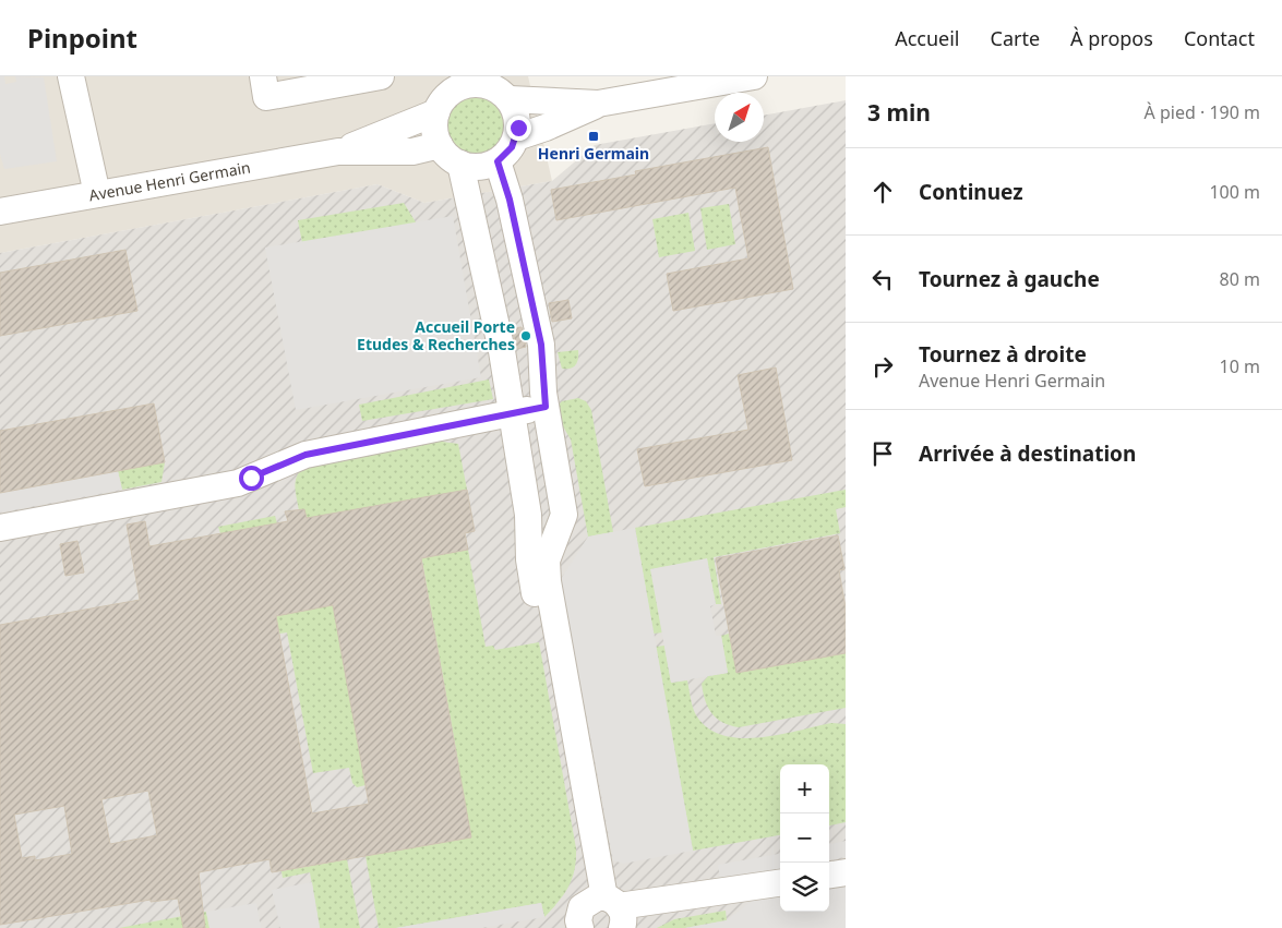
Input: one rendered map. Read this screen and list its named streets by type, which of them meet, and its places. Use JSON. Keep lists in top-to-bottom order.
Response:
{
  "streets": {
    "street": ["Avenue Henri Germain"]
  },
  "places": {
    "transit": ["Henri Germain"],
    "other": ["Accueil Porte Etudes & Recherches"]
  },
  "north": "top right",
  "page": {
    "header": "Pinpoint",
    "nav": [
      "Accueil",
      "Carte",
      "À propos",
      "Contact"
    ],
    "heading": ["3 min", "À pied · 190 m"],
    "list": [
      ["Continuez", "100 m"],
      ["Tournez à gauche", "80 m"],
      ["Tournez à droite", "Avenue Henri Germain", "10 m"],
      "Arrivée à destination"
    ],
    "map_buttons": ["+", "−"]
  }
}
